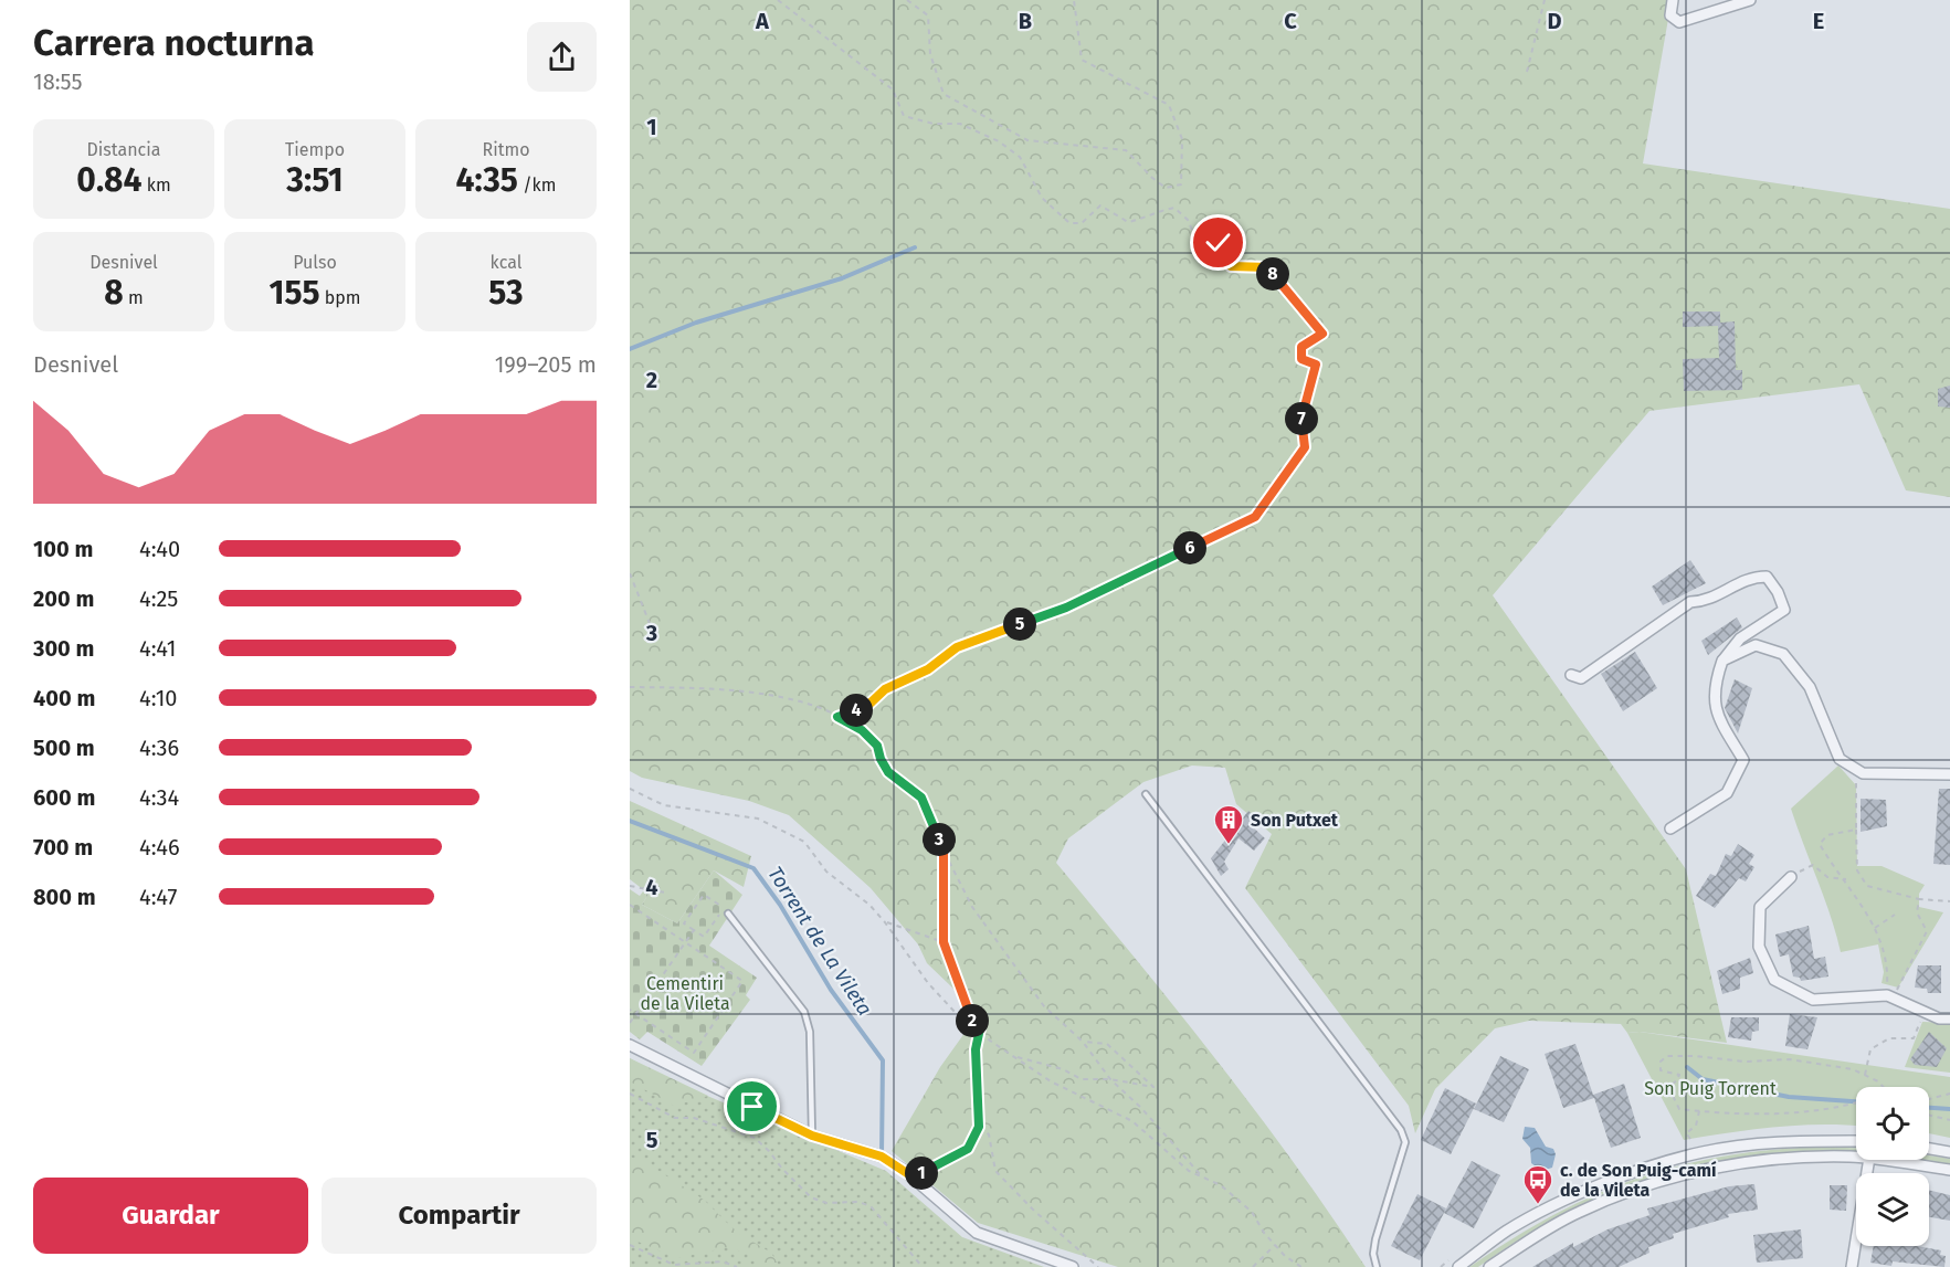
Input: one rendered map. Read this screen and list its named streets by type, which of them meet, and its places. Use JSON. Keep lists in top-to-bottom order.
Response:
{
  "water": ["Torrent de La Vileta"],
  "parks": ["Cementiri de la Vileta", "Son Puig Torrent"],
  "places": {
    "building": ["Son Putxet"],
    "bus stop": ["c. de Son Puig-camí de la Vileta"]
  },
  "page": {
    "heading": ["Carrera nocturna", "18:55"],
    "stats": [
      ["Distancia", "0.84 km"],
      ["Tiempo", "3:51"],
      ["Ritmo", "4:35 /km"],
      ["Desnivel", "8 m"],
      ["Pulso", "155 bpm"],
      ["kcal", "53"]
    ],
    "pins": [
      "8",
      "7",
      "6",
      "5",
      "4",
      "3",
      "2",
      "1"
    ],
    "chart": ["Desnivel", "199–205 m"],
    "list": [
      {
        "name": "100 m",
        "note": "4:40"
      },
      {
        "name": "200 m",
        "note": "4:25"
      },
      {
        "name": "300 m",
        "note": "4:41"
      },
      {
        "name": "400 m",
        "note": "4:10"
      },
      {
        "name": "500 m",
        "note": "4:36"
      },
      {
        "name": "600 m",
        "note": "4:34"
      },
      {
        "name": "700 m",
        "note": "4:46"
      },
      {
        "name": "800 m",
        "note": "4:47"
      }
    ],
    "buttons": ["Guardar", "Compartir"]
  },
  "grid": {
    "columns": [
      "A",
      "B",
      "C",
      "D",
      "E"
    ],
    "rows": [
      "1",
      "2",
      "3",
      "4",
      "5"
    ]
  }
}
